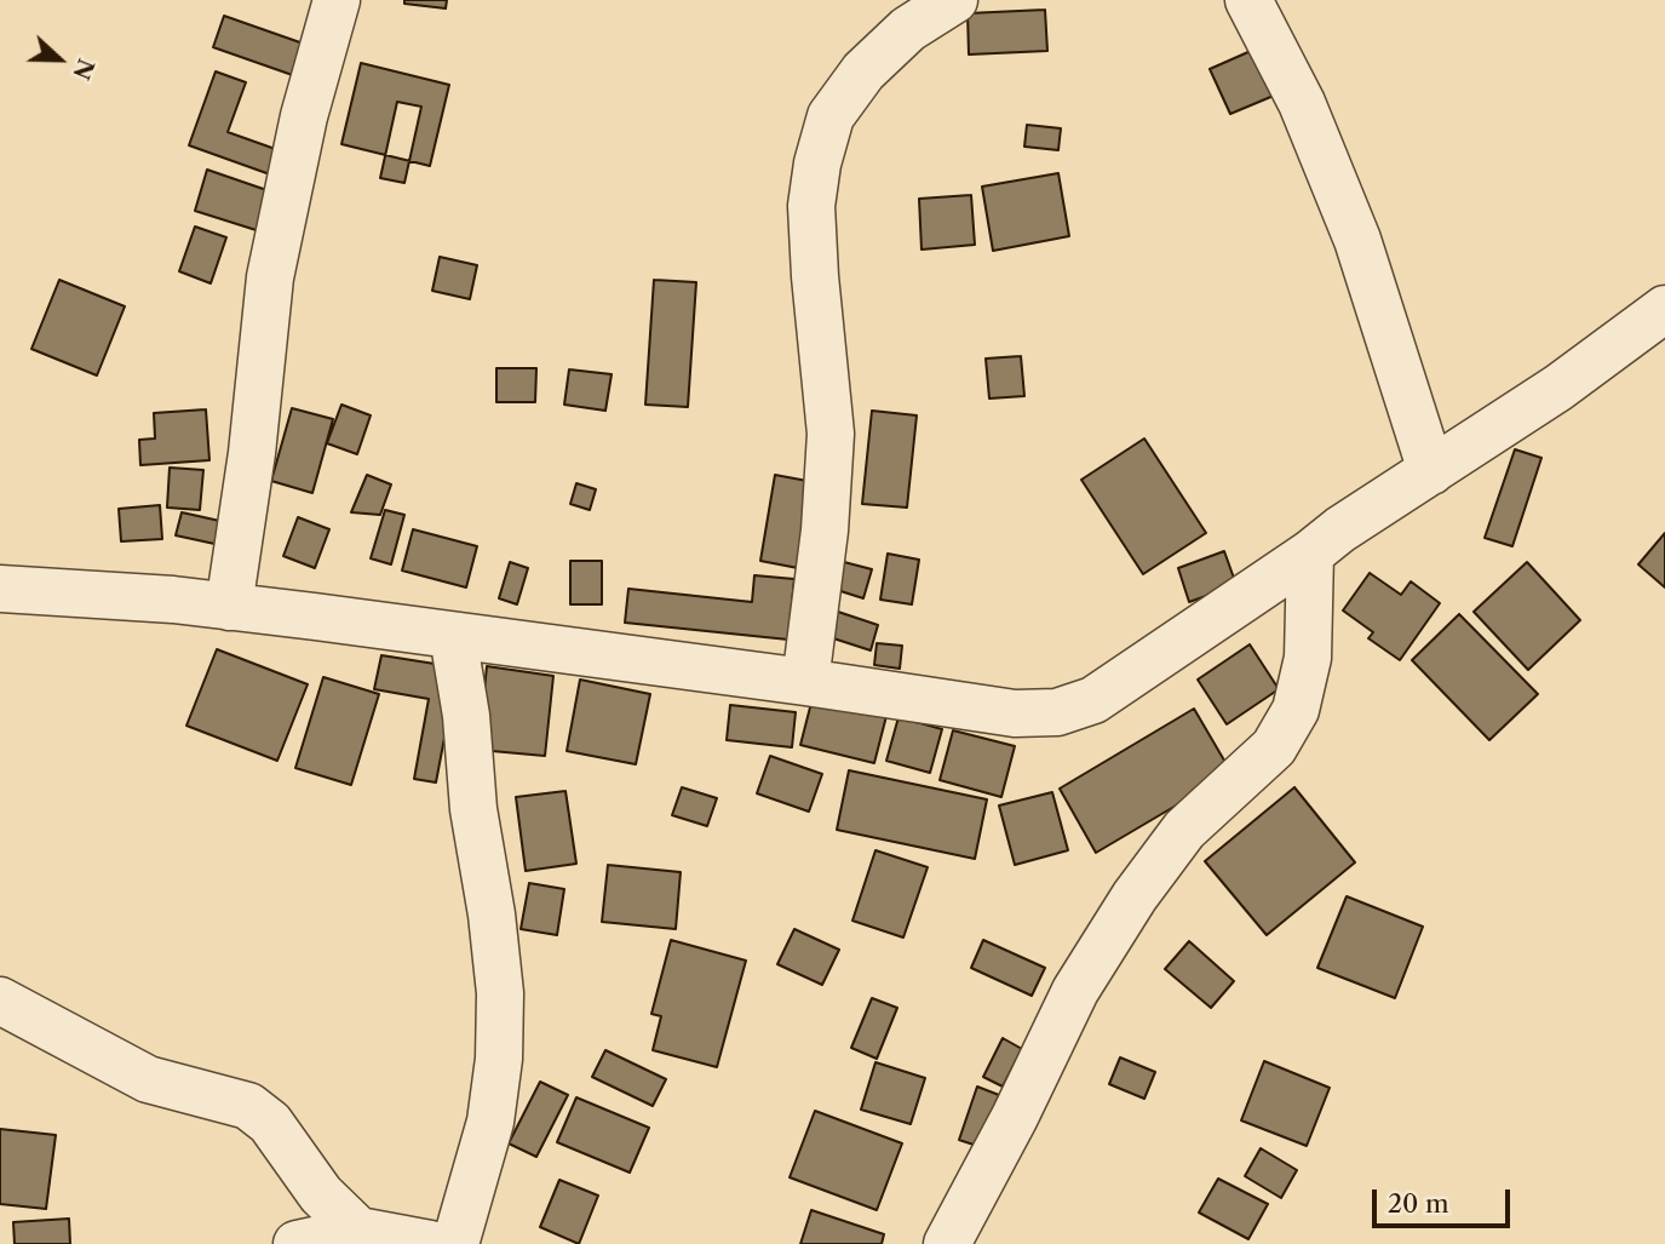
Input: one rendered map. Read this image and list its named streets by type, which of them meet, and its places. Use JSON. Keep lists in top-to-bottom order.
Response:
{
  "scale_bar": "20 m",
  "north": "right"
}
